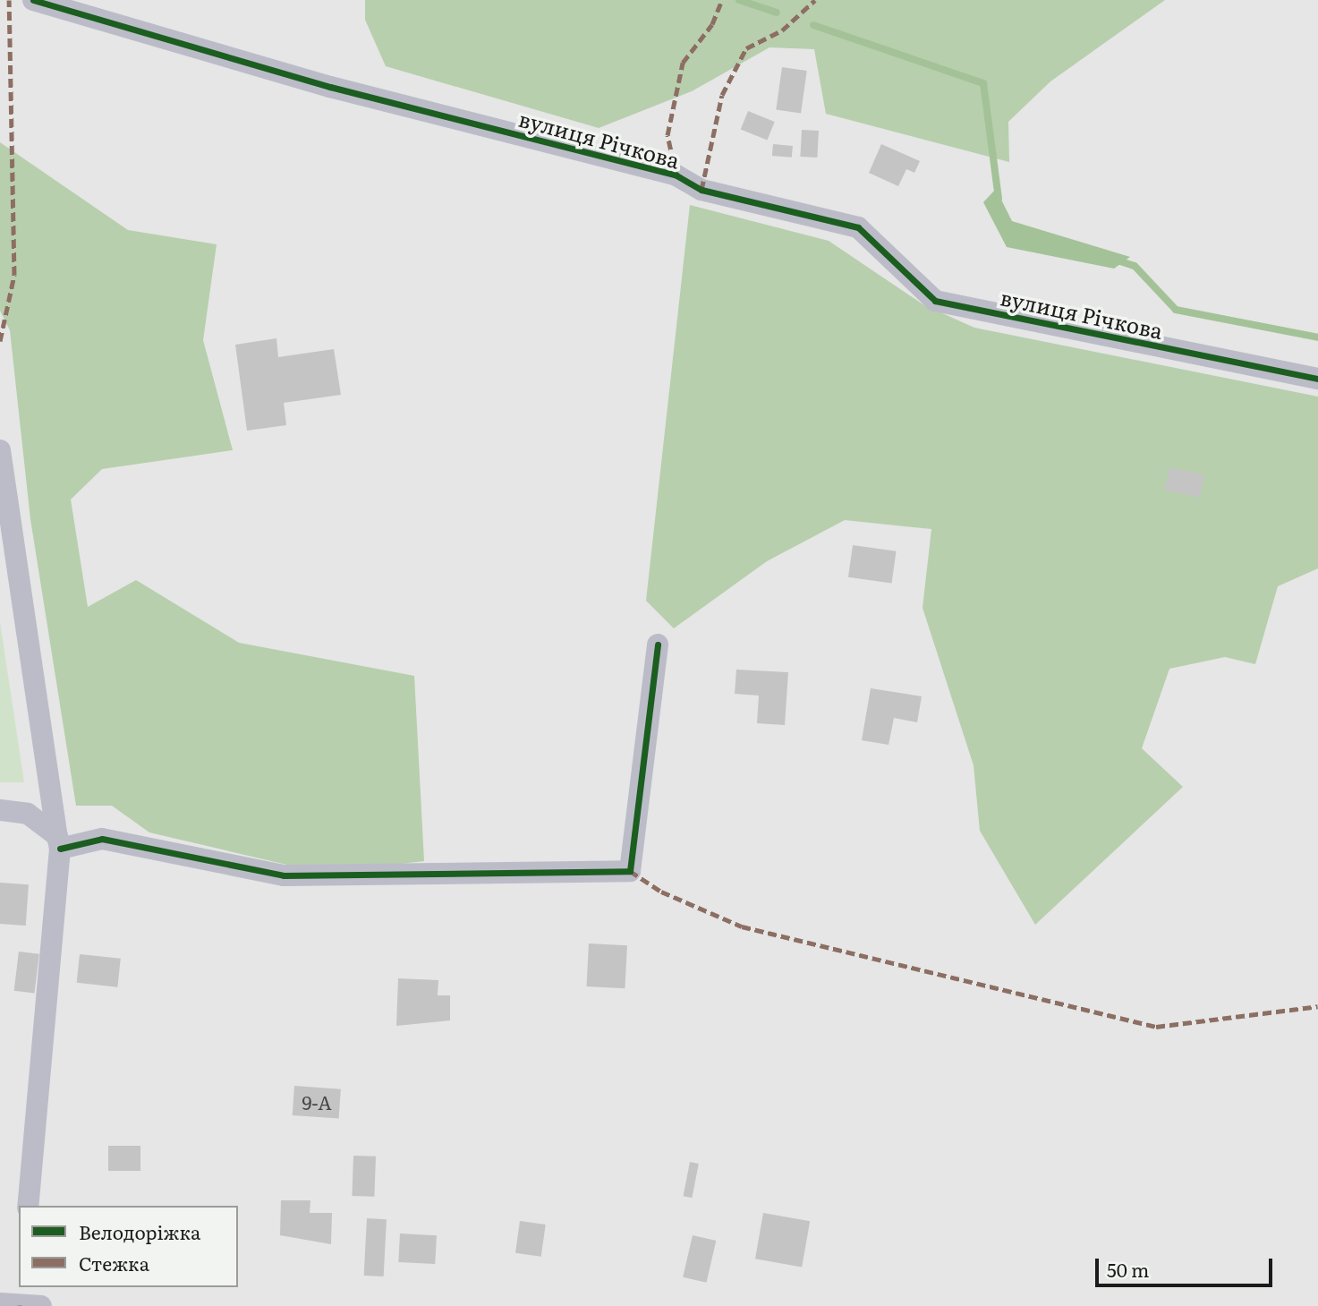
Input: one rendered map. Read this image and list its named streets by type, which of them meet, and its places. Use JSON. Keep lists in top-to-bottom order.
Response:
{
  "streets": {
    "street": ["вулиця Річкова"]
  },
  "house_numbers": ["9-А"],
  "legend": ["Велодоріжка", "Стежка"],
  "scale_bar": "50 m"
}
